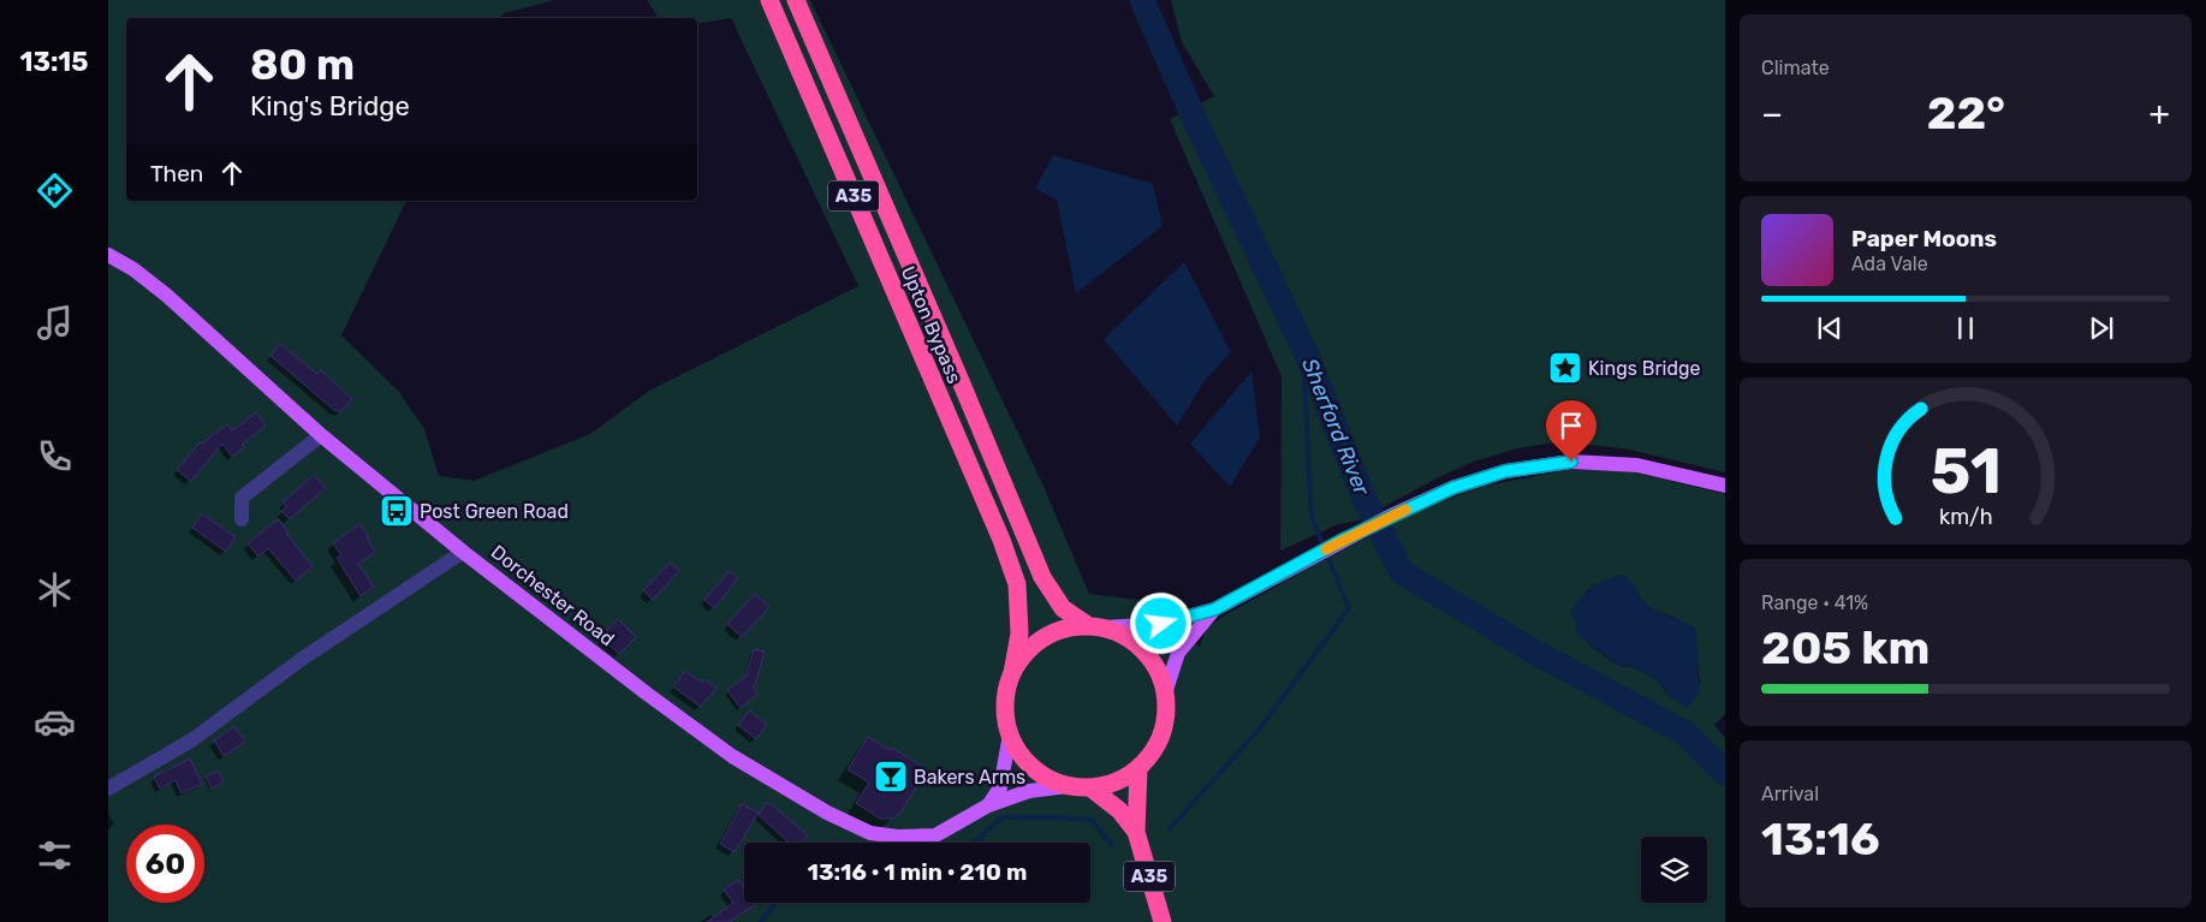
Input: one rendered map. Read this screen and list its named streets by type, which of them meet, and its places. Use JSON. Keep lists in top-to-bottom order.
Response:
{
  "streets": {
    "highway": ["A35", "Upton Bypass"],
    "main road": ["Dorchester Road"]
  },
  "crossings": [
    ["A35", "Upton Bypass"],
    ["A35", "Dorchester Road"],
    ["Upton Bypass", "Dorchester Road"]
  ],
  "water": ["Sherford River"],
  "places": {
    "place": ["Kings Bridge"],
    "bus stop": ["Post Green Road"],
    "bar": ["Bakers Arms"]
  },
  "page": {
    "tabs": "13:15",
    "tile": [
      "Climate",
      ["Range · 41%", "205 km"],
      ["Arrival", "13:16"]
    ],
    "turn": ["80 m", "King's Bridge"],
    "heat": ["−", "22°", "+"],
    "then": "Then",
    "song": ["Paper Moons", "Ada Vale"],
    "limit": "60",
    "trip": "13:16 · 1 min · 210 m",
    "gauge": ["51", "km/h"]
  }
}
